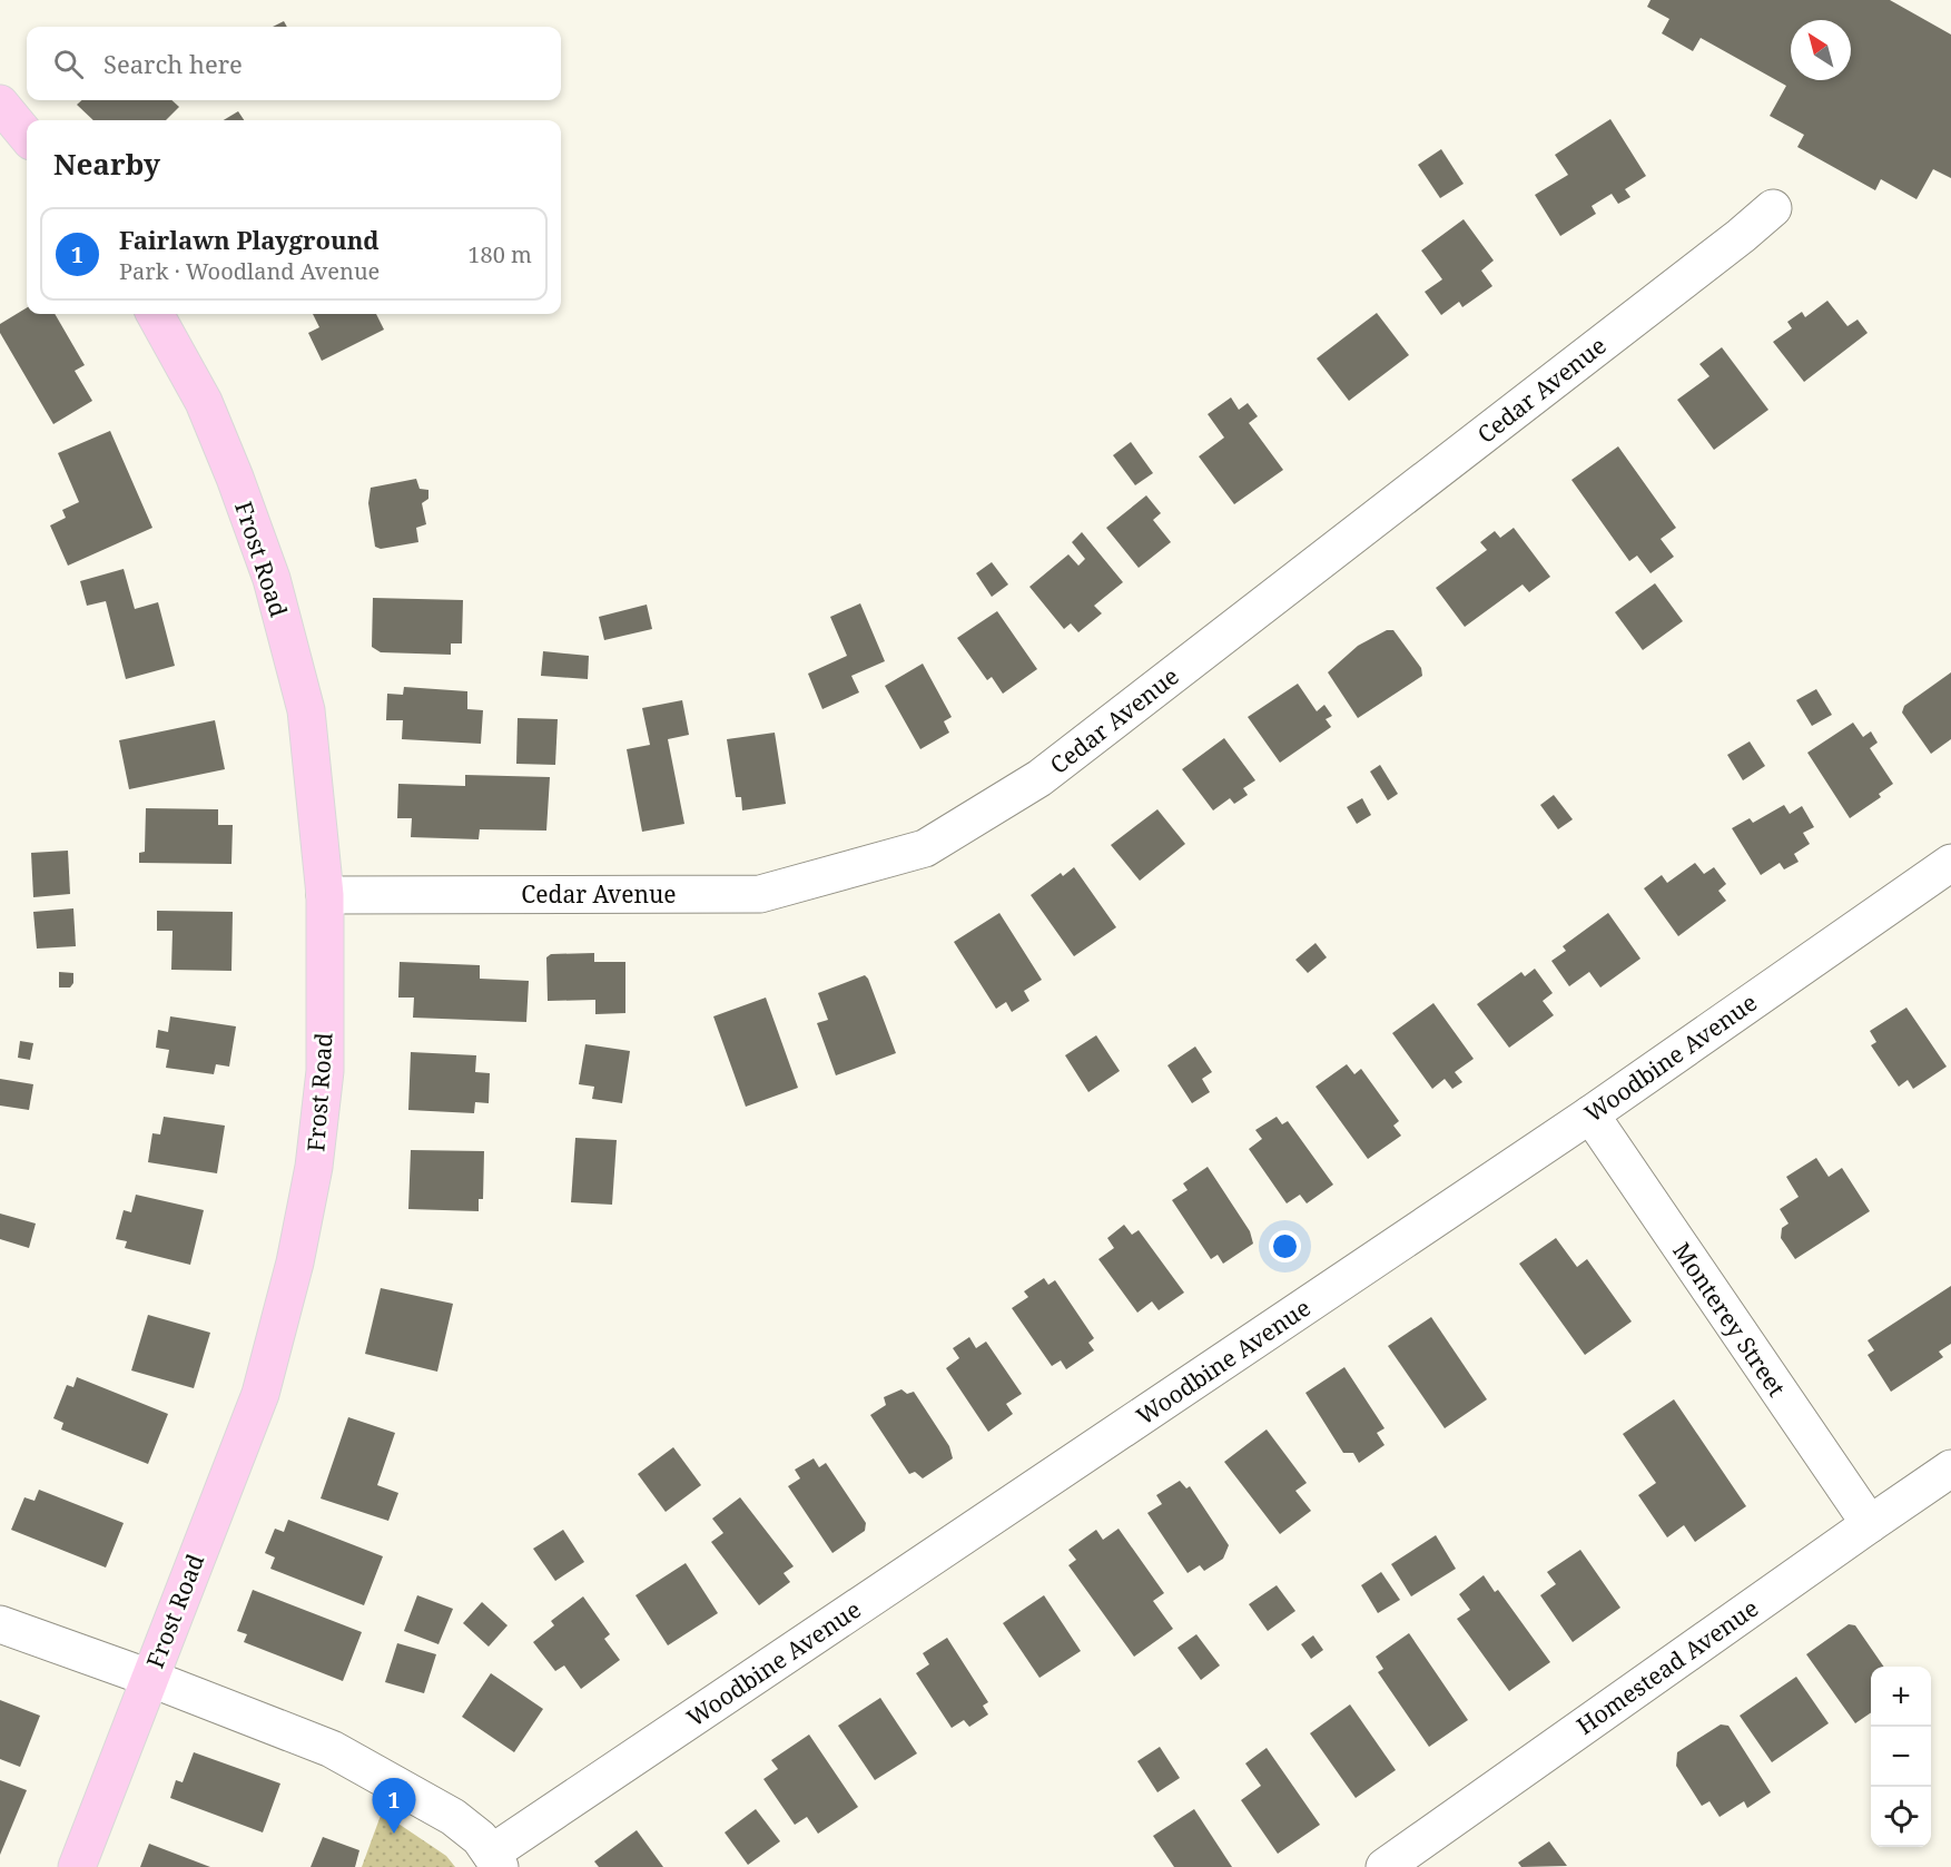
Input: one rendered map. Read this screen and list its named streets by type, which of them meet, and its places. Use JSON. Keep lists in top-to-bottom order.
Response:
{
  "streets": {
    "main road": ["Frost Road"],
    "street": [
      "Cedar Avenue",
      "Woodbine Avenue",
      "Monterey Street",
      "Homestead Avenue"
    ]
  },
  "crossings": [
    ["Cedar Avenue", "Frost Road"],
    ["Woodbine Avenue", "Monterey Street"],
    ["Monterey Street", "Homestead Avenue"]
  ],
  "north": "top left",
  "page": {
    "search": "Search here",
    "heading": "Nearby",
    "list": [
      {
        "mark": "1",
        "name": "Fairlawn Playground",
        "note": "Park · Woodland Avenue",
        "value": "180 m"
      }
    ],
    "map_buttons": ["+", "−"],
    "pins": "1"
  }
}
